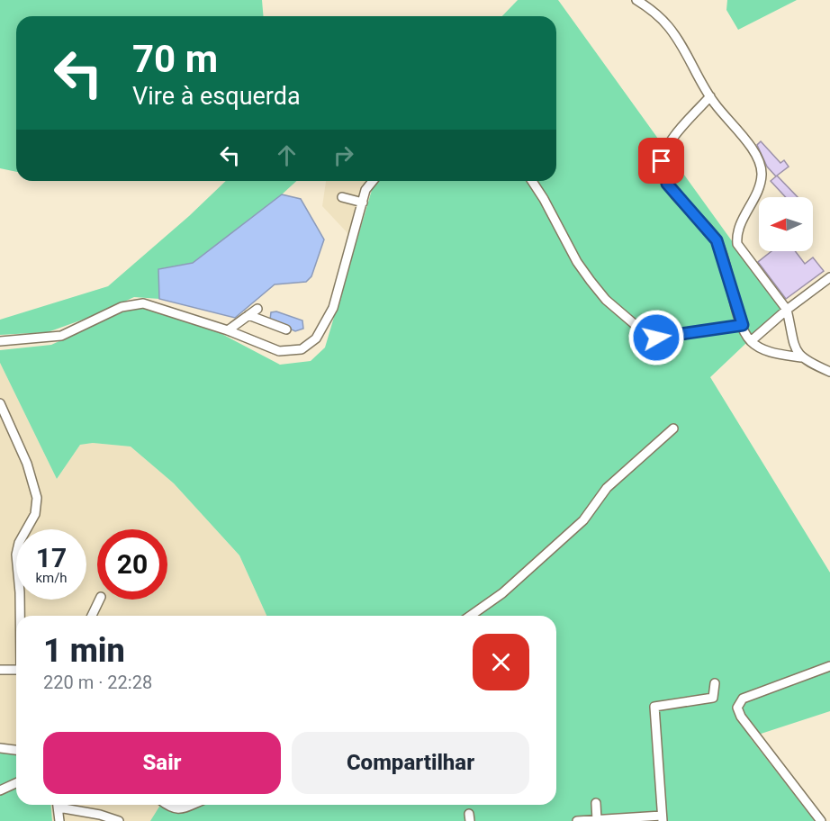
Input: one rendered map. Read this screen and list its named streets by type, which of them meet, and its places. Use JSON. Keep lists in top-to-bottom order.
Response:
{
  "north": "left",
  "page": {
    "turn": ["70 m", "Vire à esquerda"],
    "speed": "17 km/h",
    "limit": "20",
    "heading": ["1 min", "220 m · 22:28"],
    "buttons": ["Sair", "Compartilhar"]
  }
}
